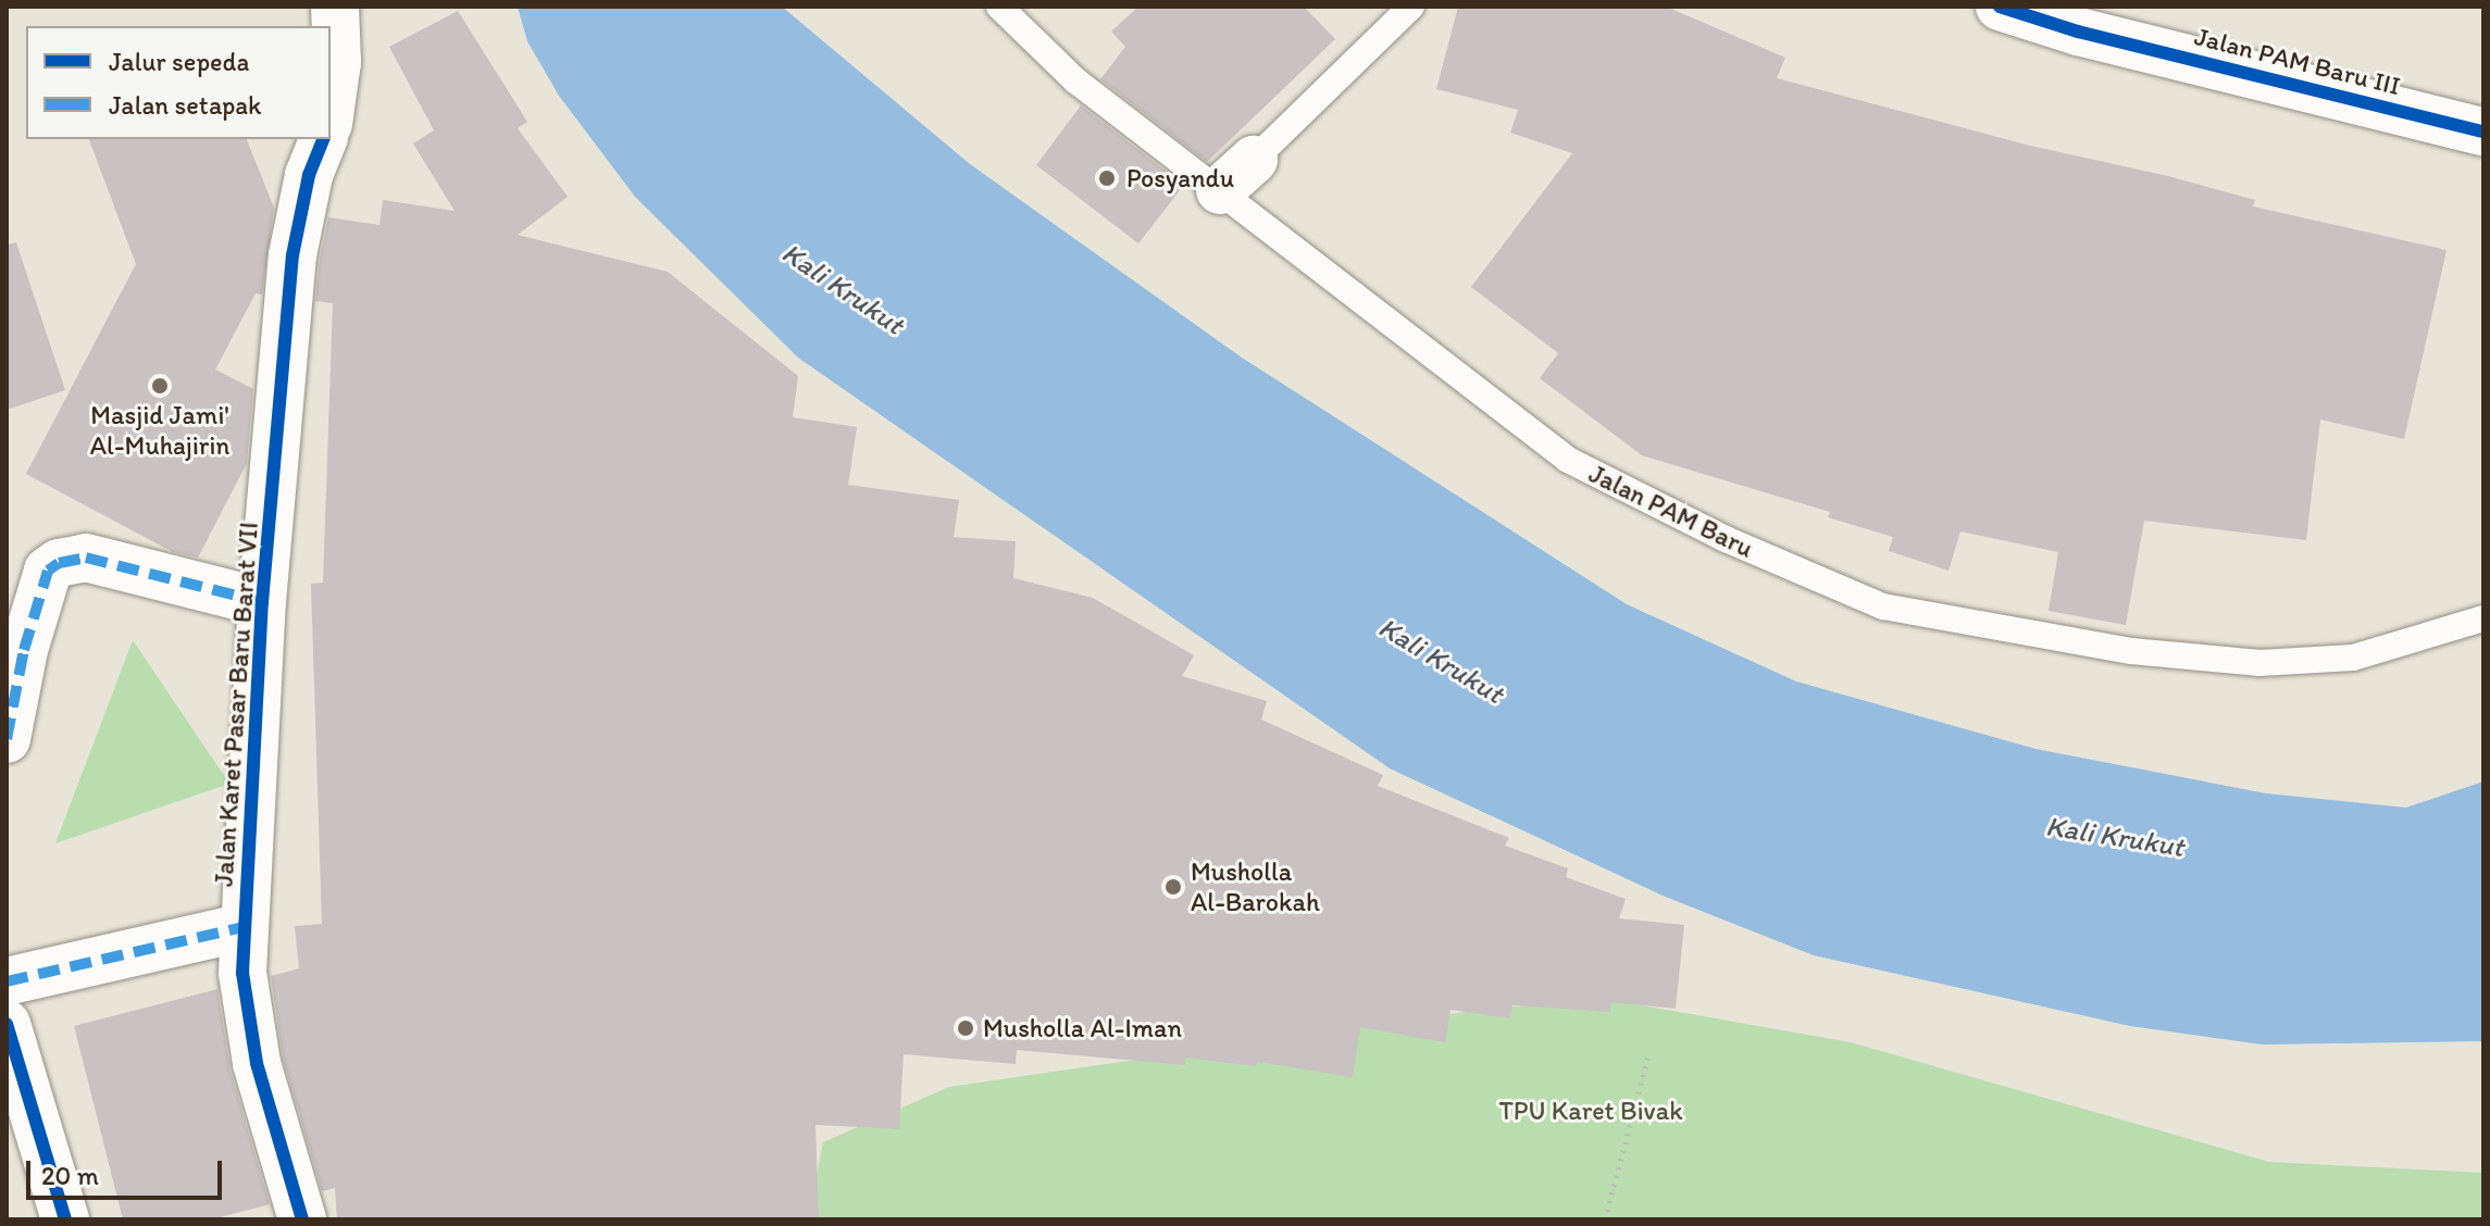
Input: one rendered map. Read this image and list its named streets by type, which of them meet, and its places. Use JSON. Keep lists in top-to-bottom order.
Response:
{
  "streets": {
    "street": ["Jalan PAM Baru III", "Jalan Karet Pasar Baru Barat VII"],
    "lane": ["Jalan PAM Baru"]
  },
  "water": ["Kali Krukut"],
  "parks": ["TPU Karet Bivak"],
  "places": [
    "Posyandu",
    "Masjid Jami' Al-Muhajirin",
    "Musholla Al-Barokah",
    "Musholla Al-Iman"
  ],
  "legend": ["Jalur sepeda", "Jalan setapak"],
  "scale_bar": "20 m"
}
